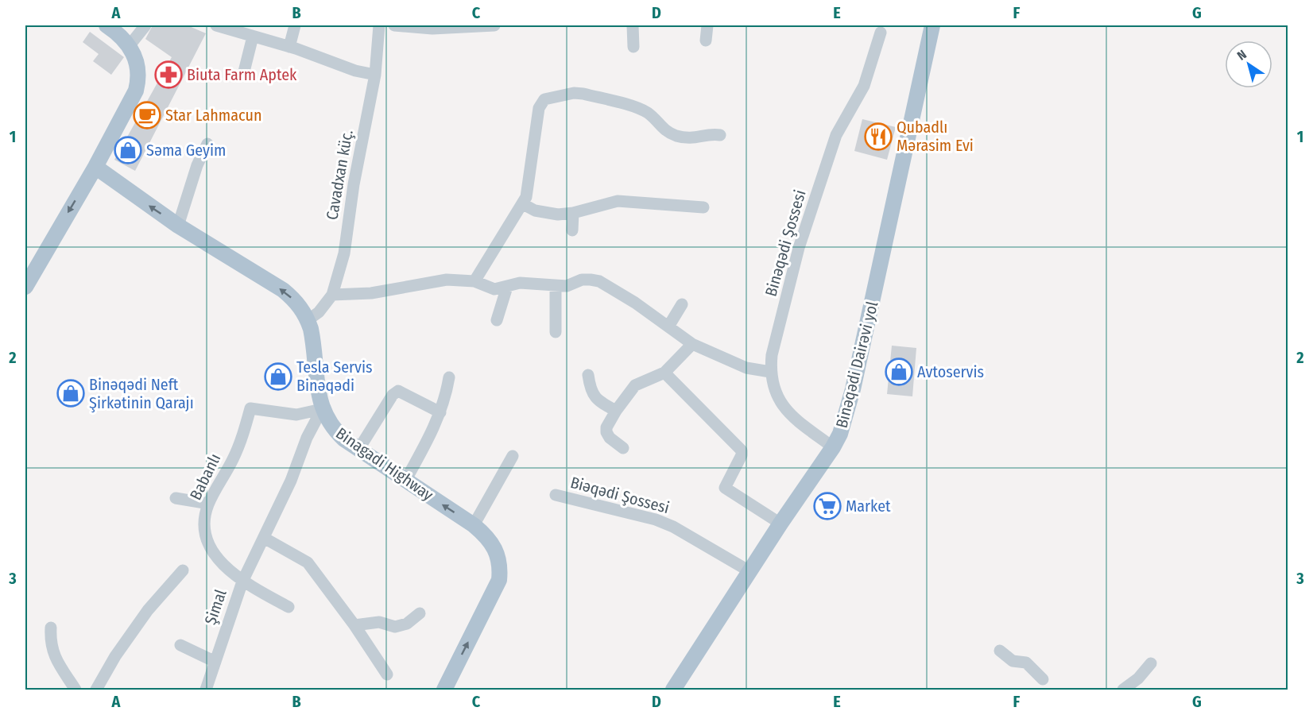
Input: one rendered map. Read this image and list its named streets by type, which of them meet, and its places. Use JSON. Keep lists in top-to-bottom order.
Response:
{
  "streets": {
    "main road": ["Binəqədi Dairəvi yol", "Binagadi Highway"],
    "street": [
      "Cavadxan küç.",
      "Binəqədi Şossesi",
      "Babanlı",
      "Biəqədi Şossesi",
      "Şimal"
    ]
  },
  "crossings": [
    ["Cavadxan küç.", "Binagadi Highway"],
    ["Binəqədi Şossesi", "Binəqədi Dairəvi yol"],
    ["Binəqədi Dairəvi yol", "Biəqədi Şossesi"],
    ["Binagadi Highway", "Babanlı"],
    ["Binagadi Highway", "Şimal"],
    ["Babanlı", "Şimal"]
  ],
  "one_way": ["Binagadi Highway"],
  "places": {
    "pharmacy": ["Biuta Farm Aptek"],
    "cafe": ["Star Lahmacun"],
    "restaurant": ["Qubadlı Mərasim Evi"],
    "shop": [
      "Səma Geyim",
      "Avtoservis",
      "Tesla Servis Binəqədi",
      "Binəqədi Neft Şirkətinin Qarajı"
    ],
    "supermarket": ["Market"]
  },
  "north": "top left",
  "grid": {
    "columns": [
      "A",
      "B",
      "C",
      "D",
      "E",
      "F",
      "G"
    ],
    "rows": ["1", "2", "3"]
  }
}
